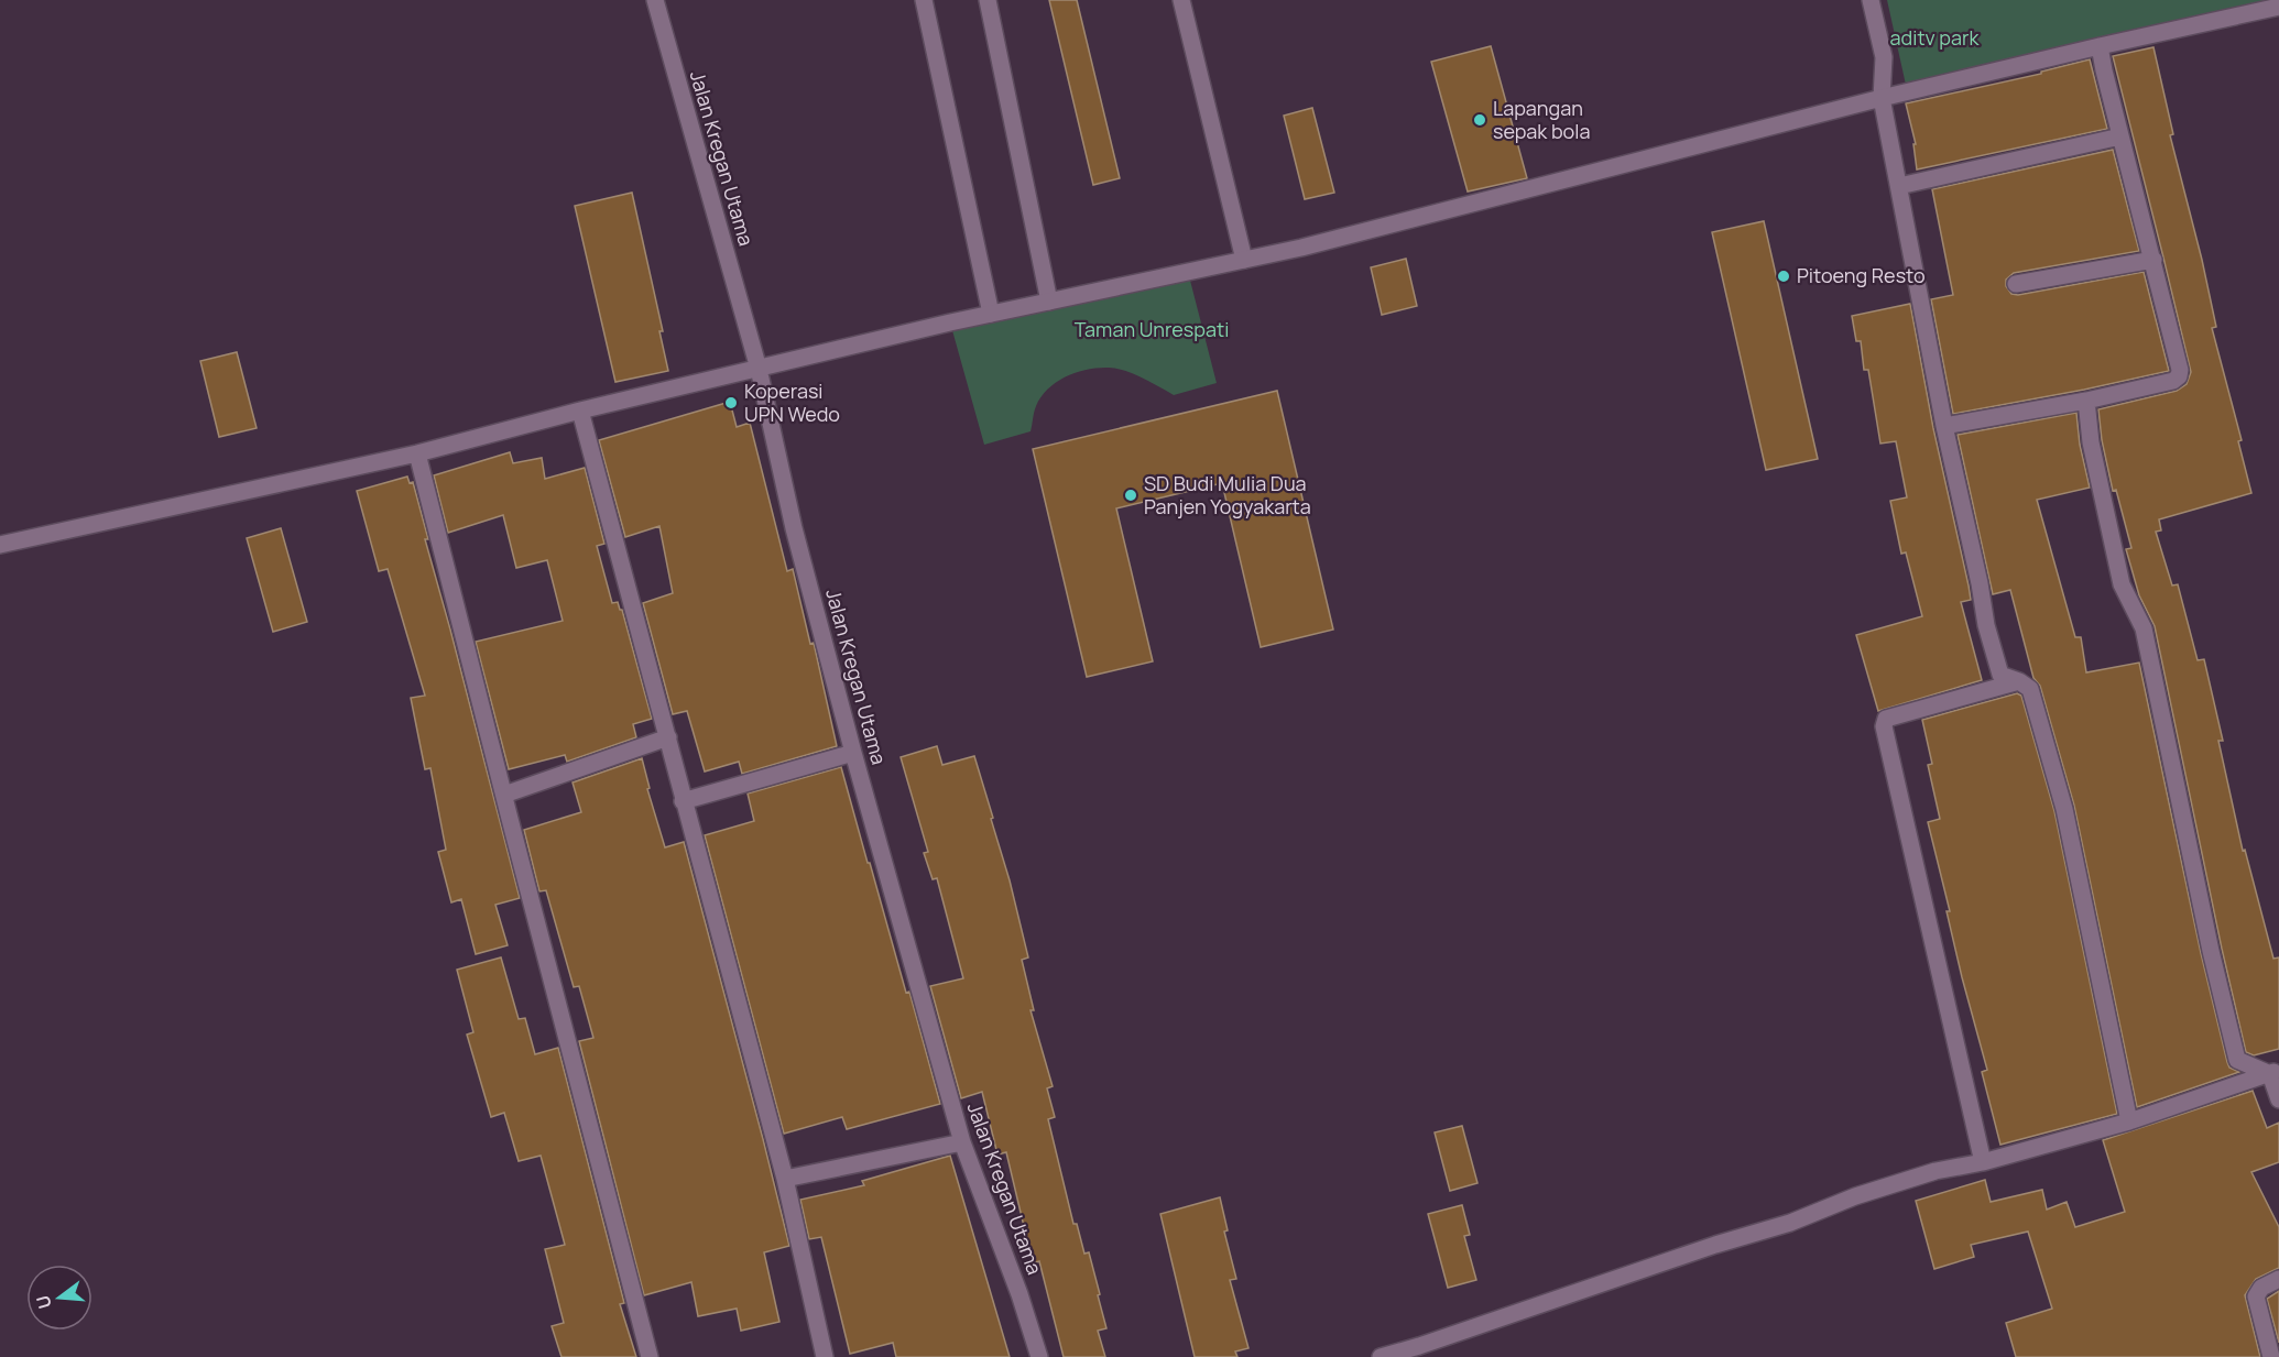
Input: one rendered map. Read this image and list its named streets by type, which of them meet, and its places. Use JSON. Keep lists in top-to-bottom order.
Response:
{
  "streets": {
    "street": ["Jalan Kregan Utama"]
  },
  "parks": ["aditv park", "Taman Unrespati"],
  "places": [
    "Lapangan sepak bola",
    "Pitoeng Resto",
    "Koperasi UPN Wedo",
    "SD Budi Mulia Dua Panjen Yogyakarta"
  ],
  "north": "left"
}
